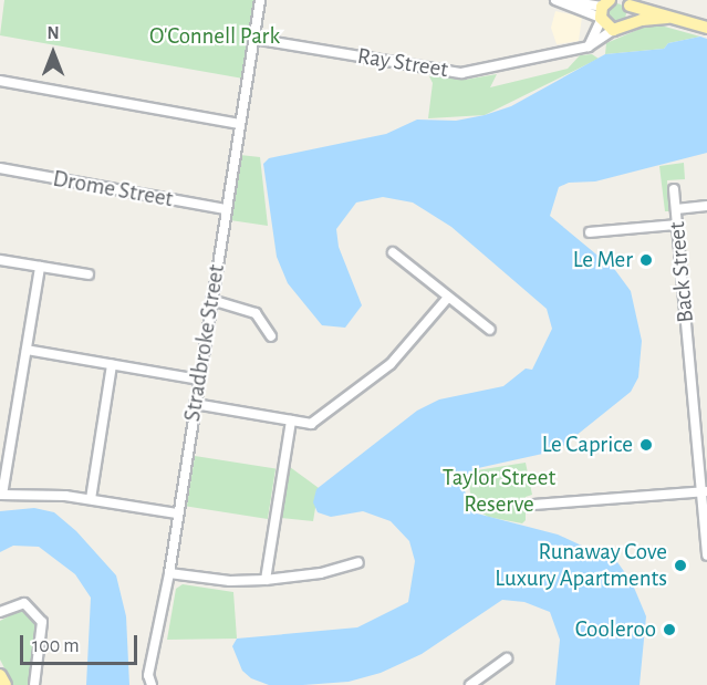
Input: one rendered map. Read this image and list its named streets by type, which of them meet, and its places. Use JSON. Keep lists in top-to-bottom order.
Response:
{
  "streets": {
    "street": [
      "Ray Street",
      "Drome Street",
      "Back Street",
      "Stradbroke Street"
    ]
  },
  "crossings": [
    ["Ray Street", "Stradbroke Street"],
    ["Drome Street", "Stradbroke Street"]
  ],
  "parks": ["O'Connell Park", "Taylor Street Reserve"],
  "places": [
    "Le Mer",
    "Le Caprice",
    "Runaway Cove Luxury Apartments",
    "Cooleroo"
  ],
  "scale_bar": "100 m",
  "north": "top"
}
